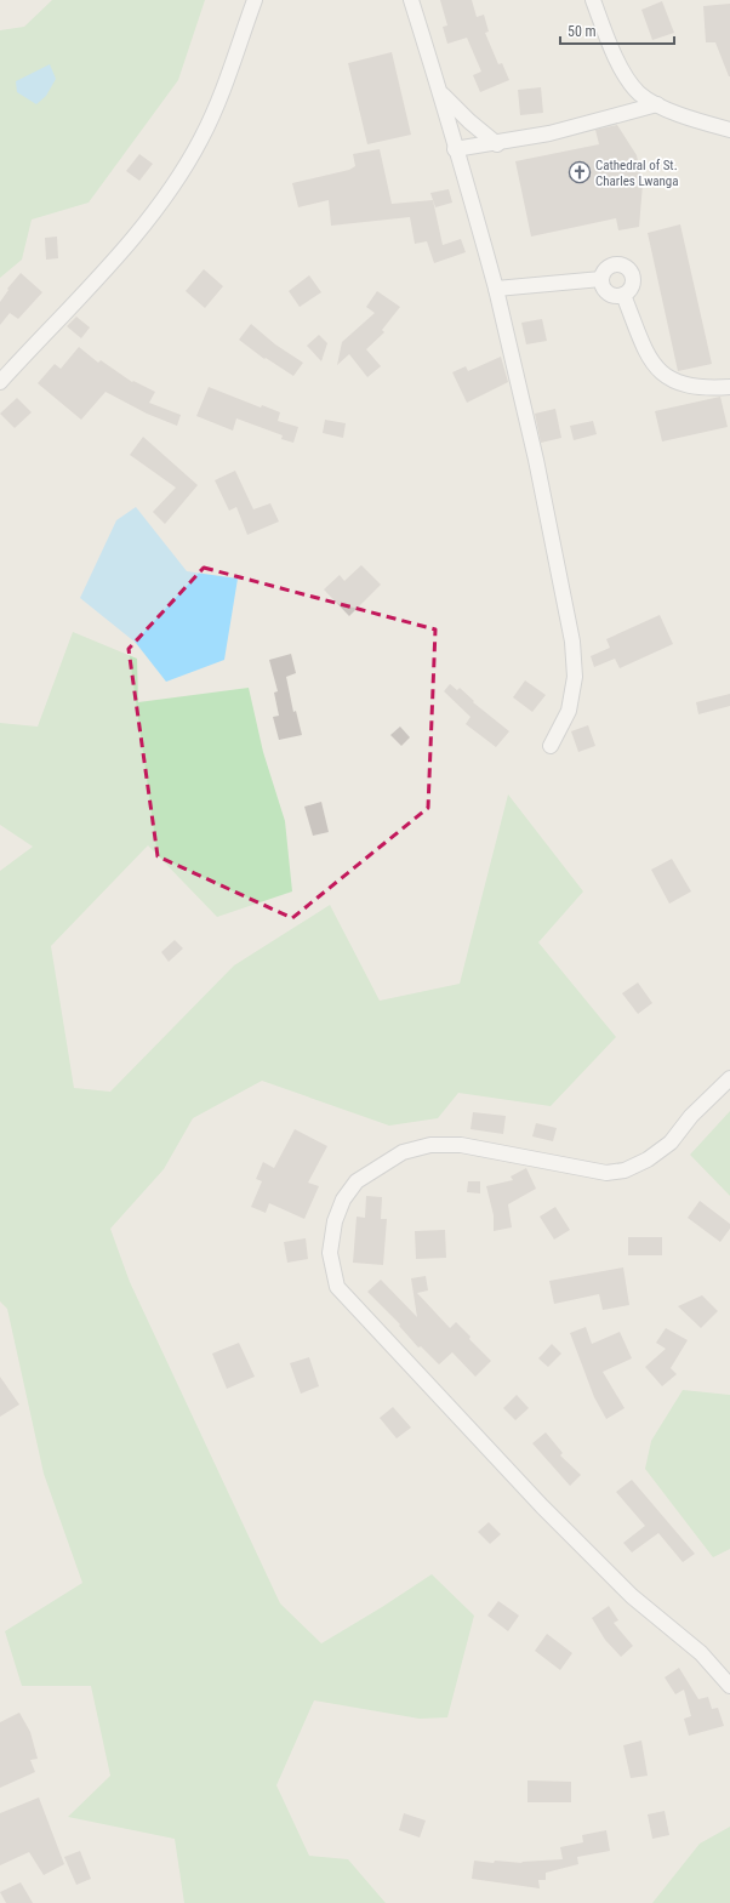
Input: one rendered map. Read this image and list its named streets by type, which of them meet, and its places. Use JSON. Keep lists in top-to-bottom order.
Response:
{
  "places": {
    "church": ["Cathedral of St. Charles Lwanga"]
  },
  "scale_bar": "50 m"
}
